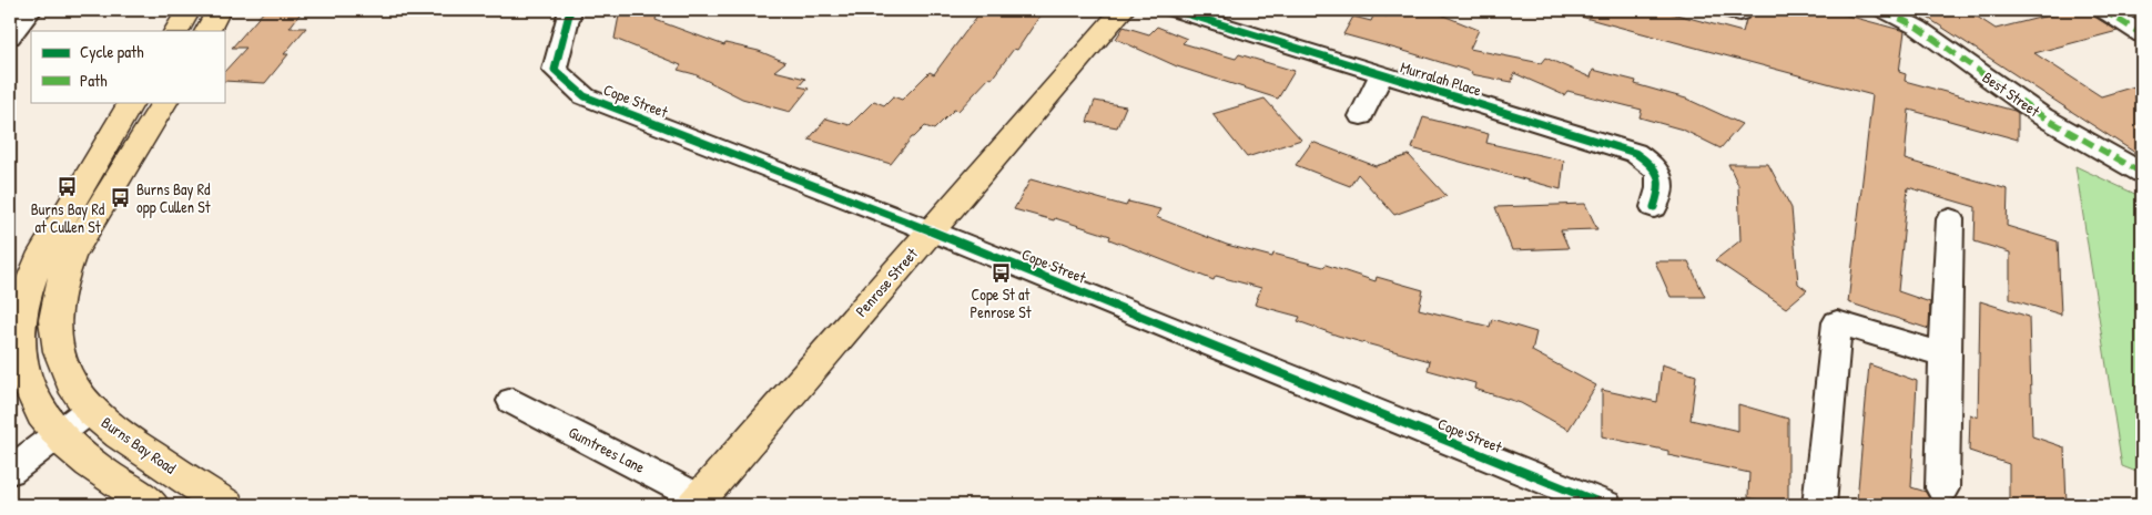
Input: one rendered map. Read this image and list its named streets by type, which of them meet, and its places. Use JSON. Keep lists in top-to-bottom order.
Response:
{
  "streets": {
    "main road": ["Penrose Street", "Burns Bay Road"],
    "street": [
      "Murralah Place",
      "Best Street",
      "Cope Street",
      "Gumtrees Lane"
    ]
  },
  "crossings": [
    ["Cope Street", "Penrose Street"],
    ["Penrose Street", "Gumtrees Lane"]
  ],
  "places": {
    "bus stop": ["Burns Bay Rd at Cullen St", "Burns Bay Rd opp Cullen St", "Cope St at Penrose St"]
  },
  "legend": ["Cycle path", "Path"]
}
